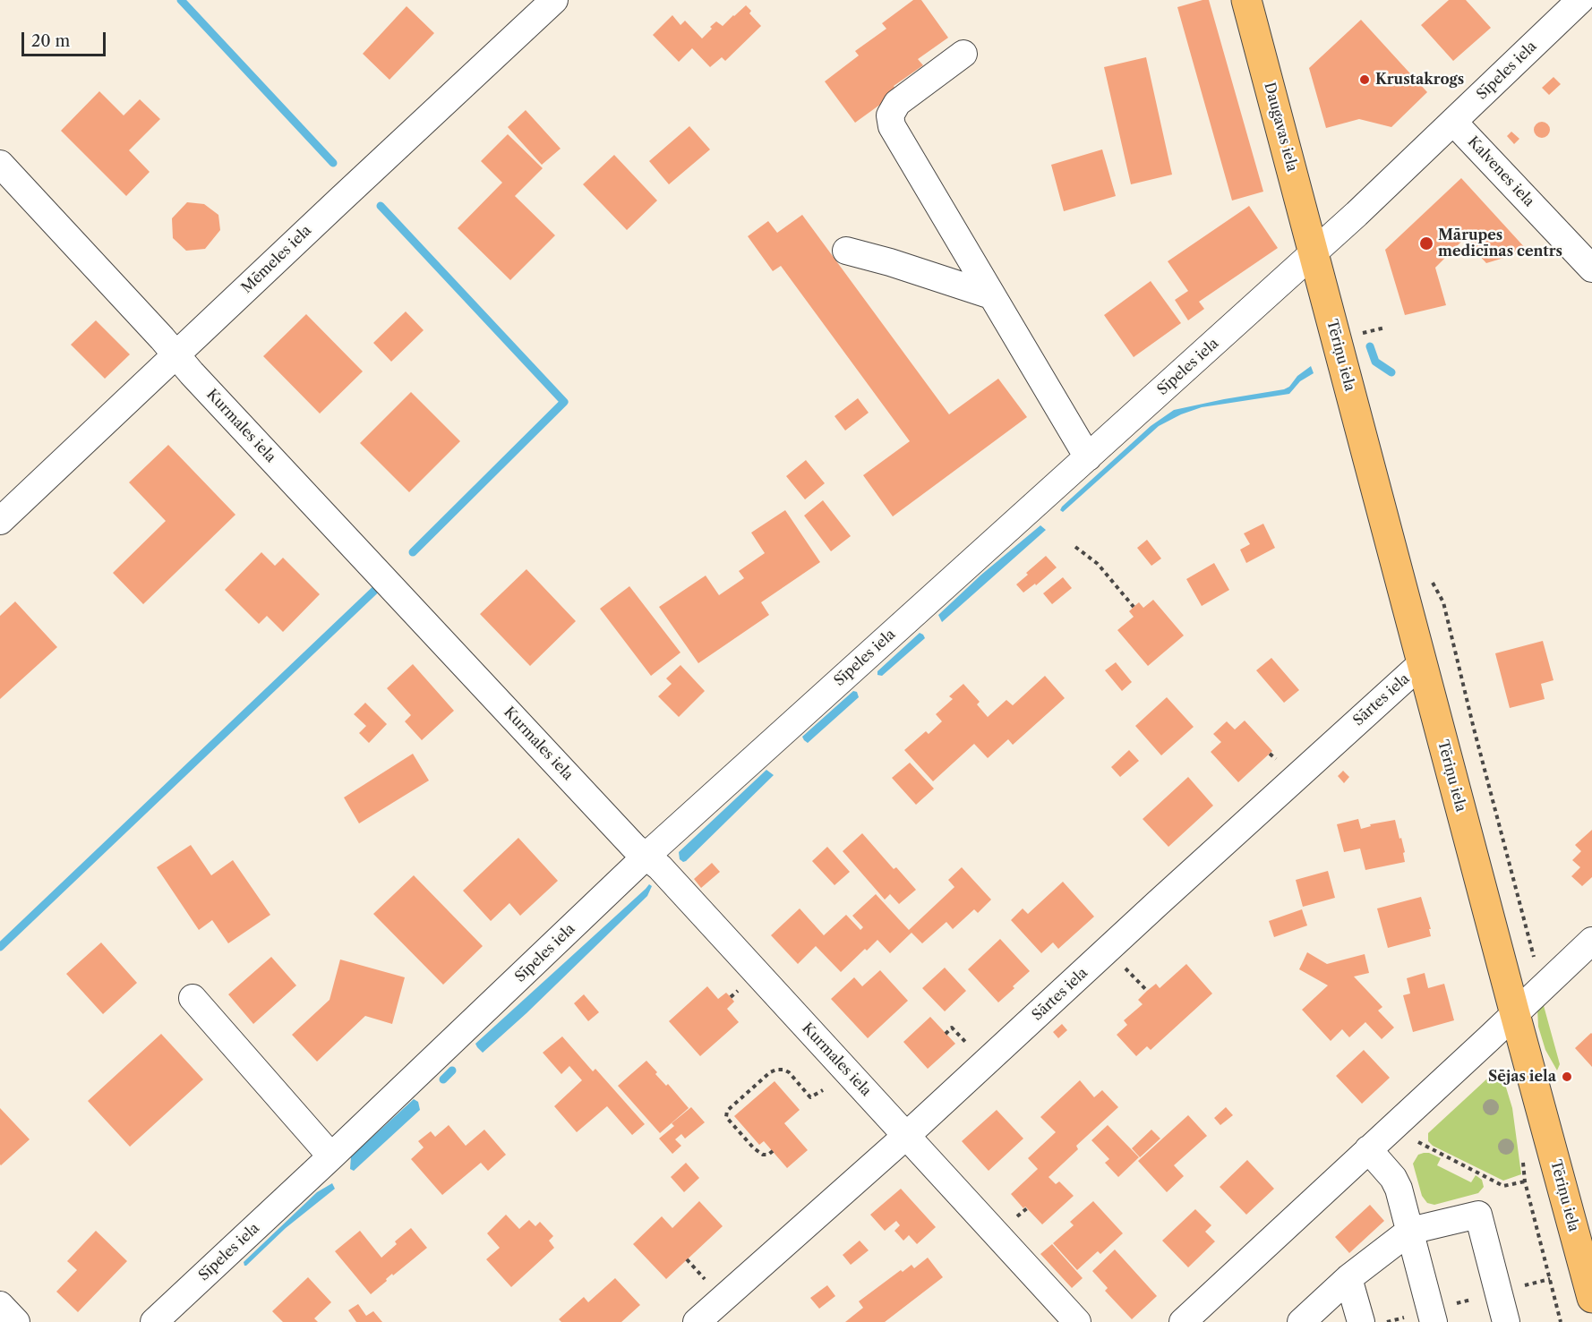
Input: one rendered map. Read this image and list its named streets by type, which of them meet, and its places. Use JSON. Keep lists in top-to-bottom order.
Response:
{
  "streets": {
    "main road": ["Daugavas iela", "Tēriņu iela"],
    "street": [
      "Sīpeles iela",
      "Kalvenes iela",
      "Mēmeles iela",
      "Kurmales iela",
      "Sārtes iela"
    ]
  },
  "crossings": [
    ["Sīpeles iela", "Daugavas iela"],
    ["Sīpeles iela", "Kalvenes iela"],
    ["Sīpeles iela", "Tēriņu iela"],
    ["Sīpeles iela", "Kurmales iela"],
    ["Daugavas iela", "Tēriņu iela"],
    ["Mēmeles iela", "Kurmales iela"],
    ["Tēriņu iela", "Sārtes iela"],
    ["Kurmales iela", "Sārtes iela"]
  ],
  "places": ["Krustakrogs", "Mārupes medicīnas centrs", "Sējas iela"],
  "scale_bar": "20 m"
}
